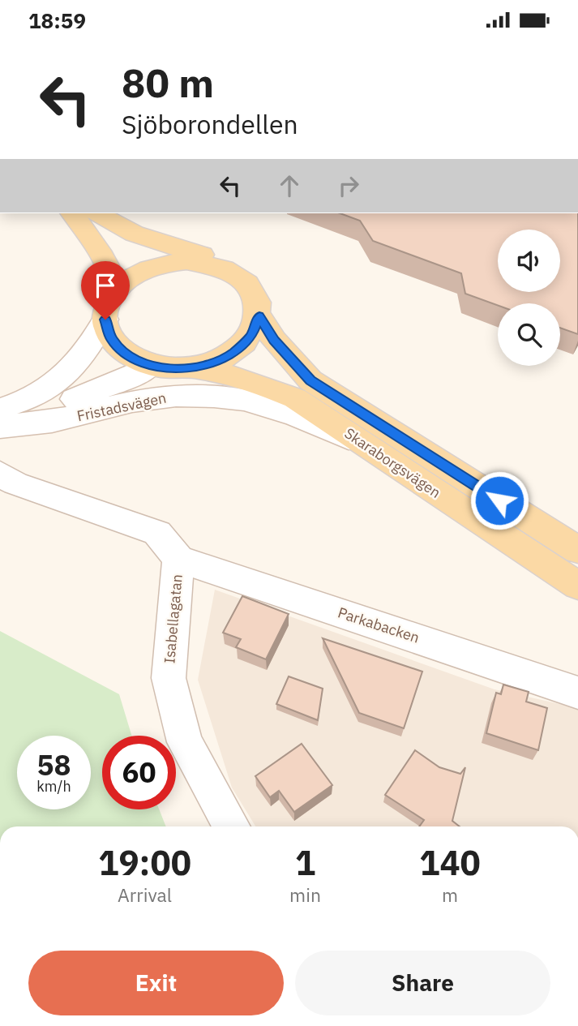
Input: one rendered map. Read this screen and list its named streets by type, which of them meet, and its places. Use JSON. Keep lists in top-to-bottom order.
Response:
{
  "streets": {
    "main road": ["Skaraborgsvägen"],
    "street": ["Fristadsvägen", "Isabellagatan", "Parkabacken"]
  },
  "crossings": [
    ["Fristadsvägen", "Skaraborgsvägen"],
    ["Isabellagatan", "Parkabacken"]
  ],
  "page": {
    "status": "18:59",
    "turn": ["80 m", "Sjöborondellen"],
    "speed": "58 km/h",
    "limit": "60",
    "eta": [
      "19:00",
      "Arrival",
      "1",
      "min",
      "140",
      "m"
    ],
    "buttons": ["Exit", "Share"]
  }
}
